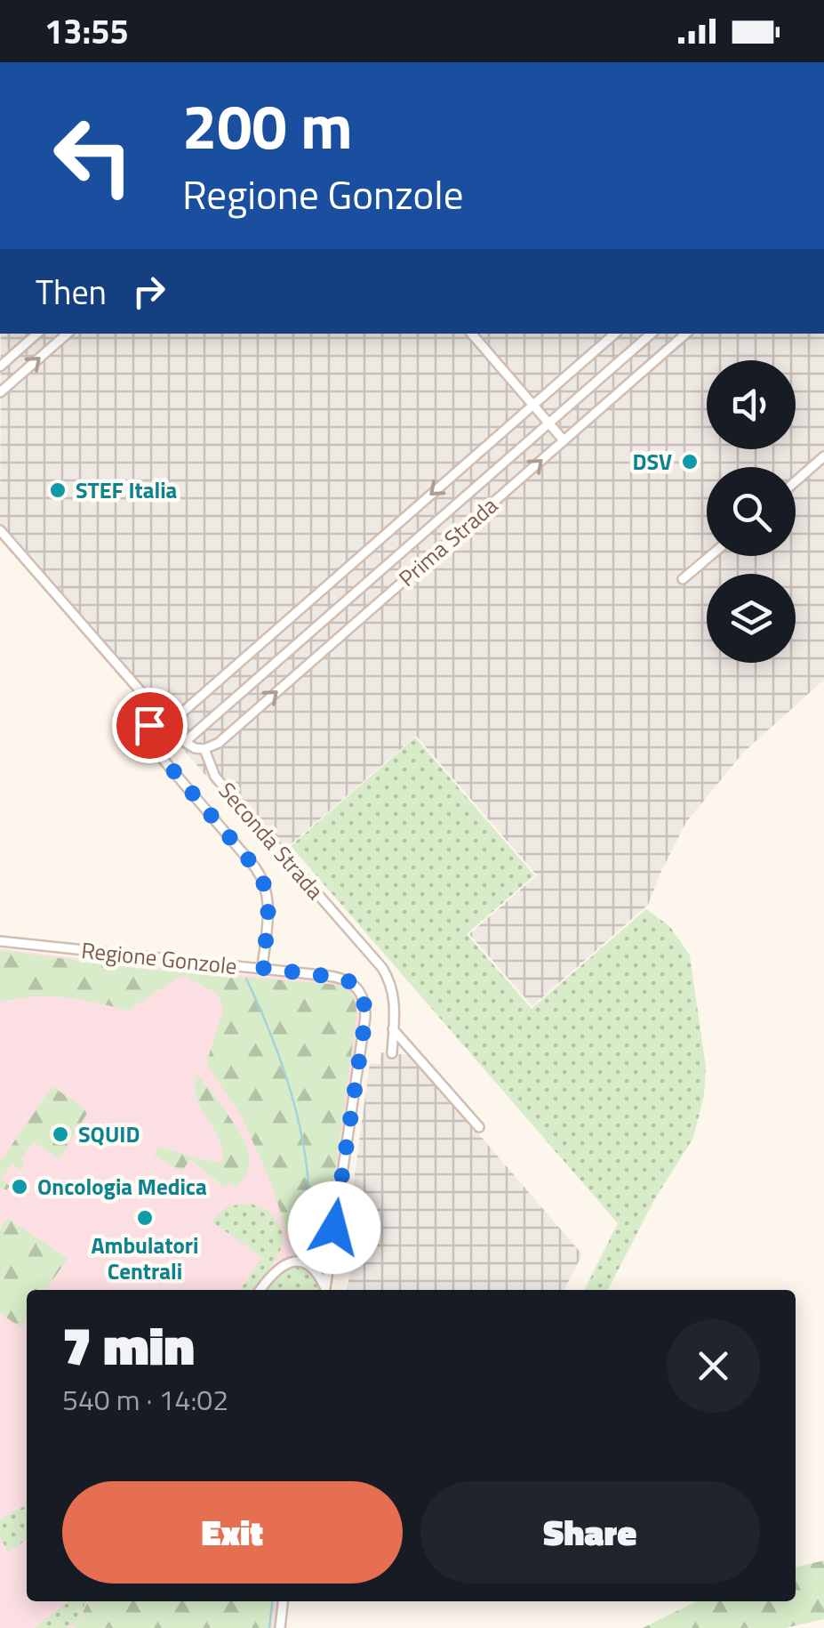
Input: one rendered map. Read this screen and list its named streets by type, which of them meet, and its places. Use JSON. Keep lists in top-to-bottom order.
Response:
{
  "streets": {
    "street": ["Prima Strada", "Seconda Strada", "Regione Gonzole"]
  },
  "crossings": [
    ["Prima Strada", "Seconda Strada"]
  ],
  "places": [
    "DSV",
    "STEF Italia",
    "SQUID",
    "Oncologia Medica",
    "Ambulatori Centrali"
  ],
  "page": {
    "status": "13:55",
    "turn": ["200 m", "Regione Gonzole"],
    "then": "Then",
    "heading": ["7 min", "540 m · 14:02"],
    "buttons": ["Exit", "Share"]
  }
}
